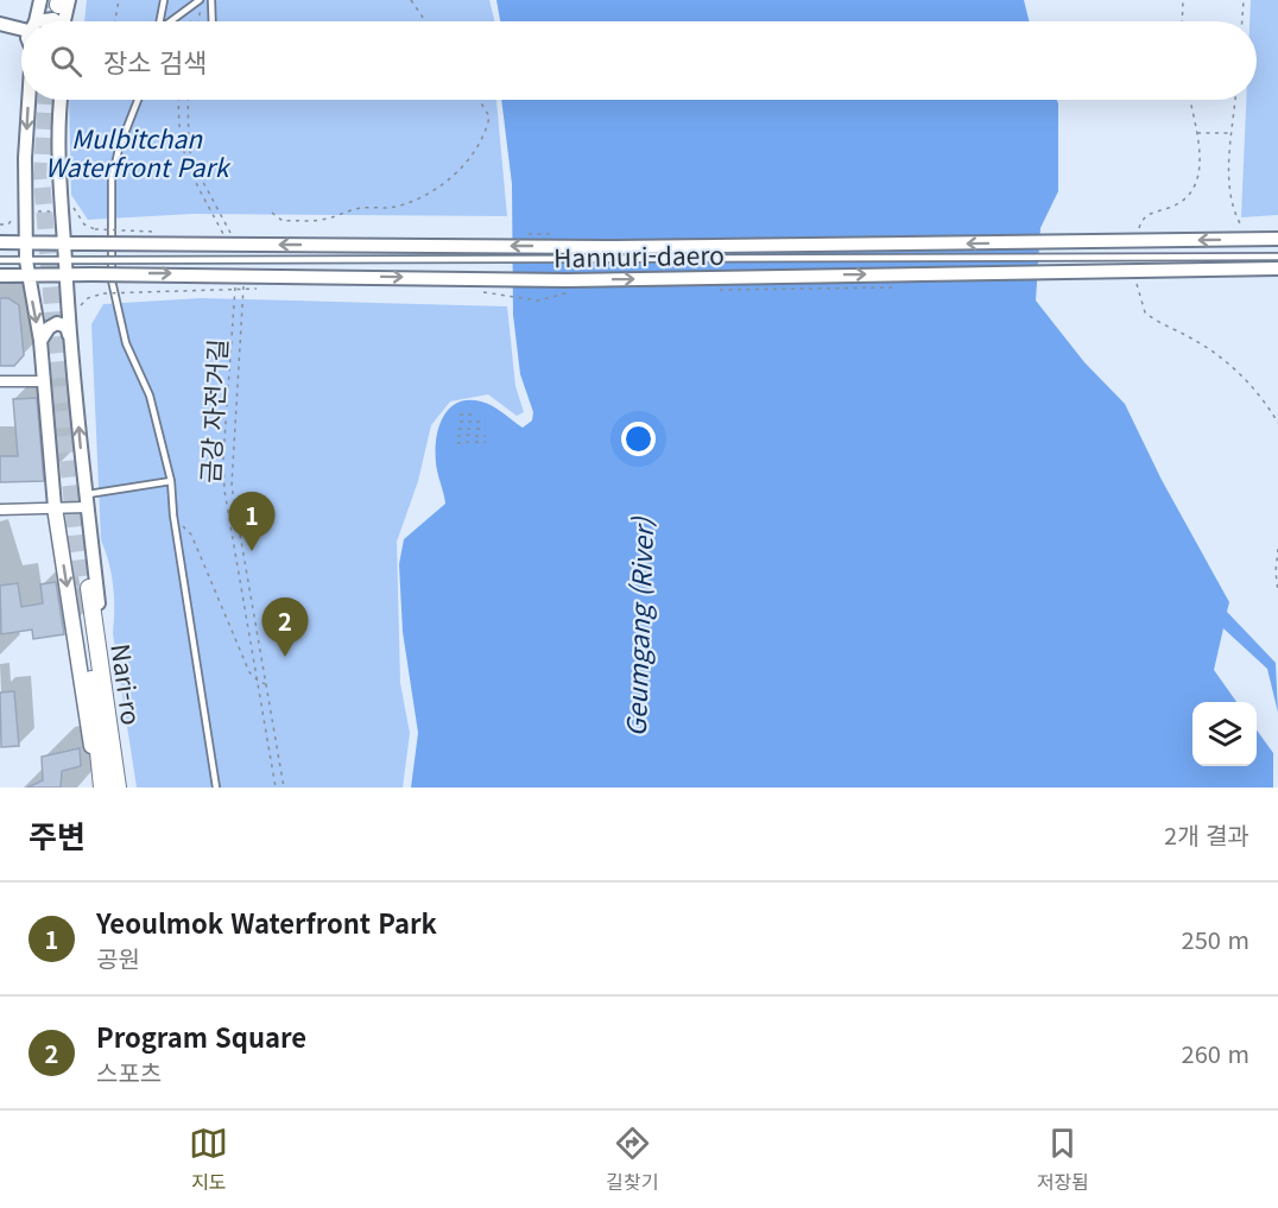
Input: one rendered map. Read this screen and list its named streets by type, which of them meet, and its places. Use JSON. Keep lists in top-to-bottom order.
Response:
{
  "streets": {
    "main road": ["Nari-ro"],
    "street": ["Hannuri-daero"],
    "path": ["금강 자전거길"]
  },
  "water": ["Geumgang (River)"],
  "parks": ["Mulbitchan Waterfront Park"],
  "page": {
    "search": "장소 검색",
    "pins": ["1", "2"],
    "heading": ["주변", "2개 결과"],
    "list": [
      {
        "mark": "1",
        "name": "Yeoulmok Waterfront Park",
        "note": "공원",
        "value": "250 m"
      },
      {
        "mark": "2",
        "name": "Program Square",
        "note": "스포츠",
        "value": "260 m"
      }
    ],
    "nav": ["지도", "길찾기", "저장됨"]
  }
}
